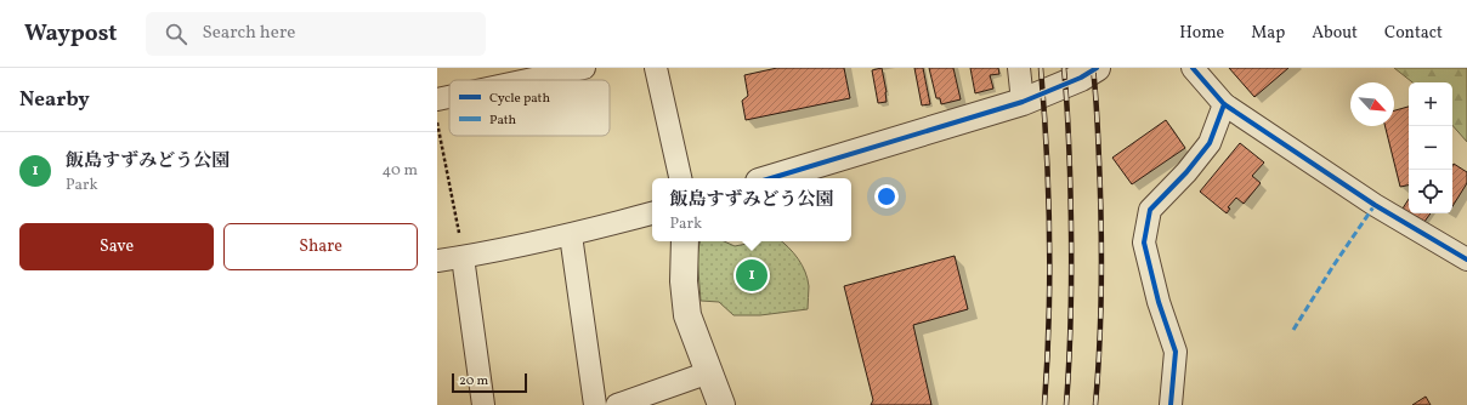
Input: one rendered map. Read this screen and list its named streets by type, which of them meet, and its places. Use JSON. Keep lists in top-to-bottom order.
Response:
{
  "legend": ["Cycle path", "Path"],
  "scale_bar": "20 m",
  "north": "bottom right",
  "page": {
    "header": "Waypost",
    "search": "Search here",
    "nav": [
      "Home",
      "Map",
      "About",
      "Contact"
    ],
    "heading": "Nearby",
    "map_buttons": ["+", "−"],
    "list": [
      {
        "mark": "1",
        "name": "飯島すずみどう公園",
        "note": "Park",
        "value": "40 m"
      }
    ],
    "popup": ["飯島すずみどう公園", "Park"],
    "buttons": ["Save", "Share"],
    "pins": "1",
    "scale": "20 m"
  }
}
